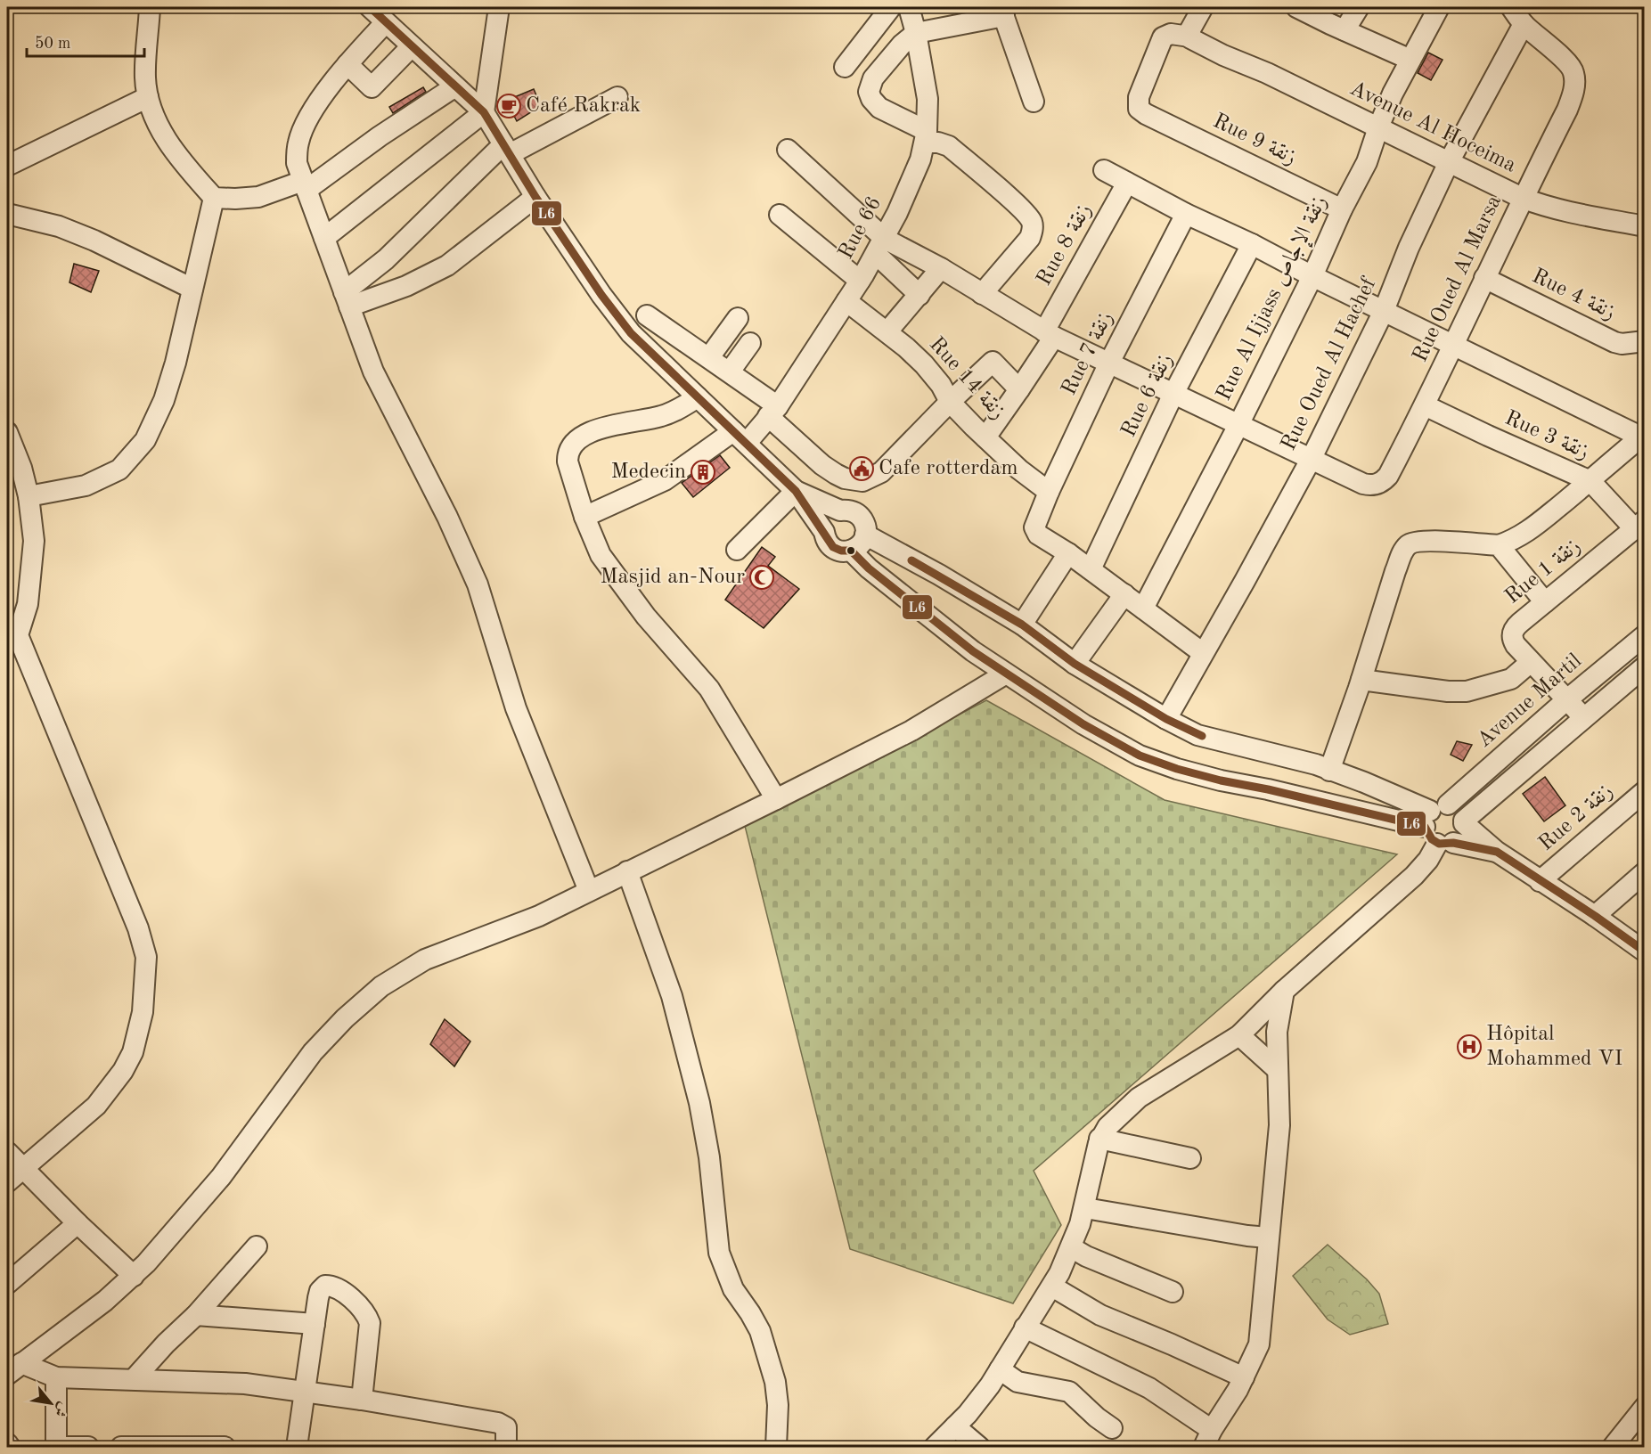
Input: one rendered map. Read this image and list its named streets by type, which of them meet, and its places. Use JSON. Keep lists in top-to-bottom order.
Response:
{
  "streets": {
    "street": [
      "Avenue Al Hoceima",
      "Rue 9 زنقة",
      "Rue 66",
      "Rue 8 زنقة",
      "Rue Oued Al Marsa",
      "Rue 4 زنقة",
      "Rue Al Ijjass زنقة الإجاص",
      "Rue 7 زنقة",
      "Rue Oued Al Hachef",
      "Rue 14 زنقة",
      "Rue 6 زنقة",
      "Rue 3 زنقة",
      "Rue 1 زنقة",
      "Avenue Martil",
      "Rue 2 زنقة"
    ]
  },
  "crossings": [
    ["Avenue Al Hoceima", "Rue 9 زنقة"],
    ["Avenue Al Hoceima", "Rue Oued Al Marsa"],
    ["Avenue Al Hoceima", "Rue Al Ijjass زنقة الإجاص"],
    ["Avenue Al Hoceima", "Rue Oued Al Hachef"],
    ["Rue 9 زنقة", "Rue Al Ijjass زنقة الإجاص"],
    ["Rue 66", "Rue 14 زنقة"],
    ["Rue 8 زنقة", "Rue 14 زنقة"],
    ["Rue Oued Al Marsa", "Rue 4 زنقة"],
    ["Rue Oued Al Marsa", "Rue Oued Al Hachef"],
    ["Rue Oued Al Marsa", "Rue 3 زنقة"],
    ["Rue 7 زنقة", "Rue 14 زنقة"],
    ["Rue 3 زنقة", "Rue 1 زنقة"],
    ["Rue 1 زنقة", "Avenue Martil"]
  ],
  "places": {
    "cafe": ["Café Rakrak"],
    "public building": ["Cafe rotterdam"],
    "building": ["Medecin"],
    "mosque": ["Masjid an-Nour"],
    "hospital": ["Hôpital Mohammed VI"]
  },
  "lines": ["transit line L6"],
  "scale_bar": "50 m",
  "north": "bottom right"
}
